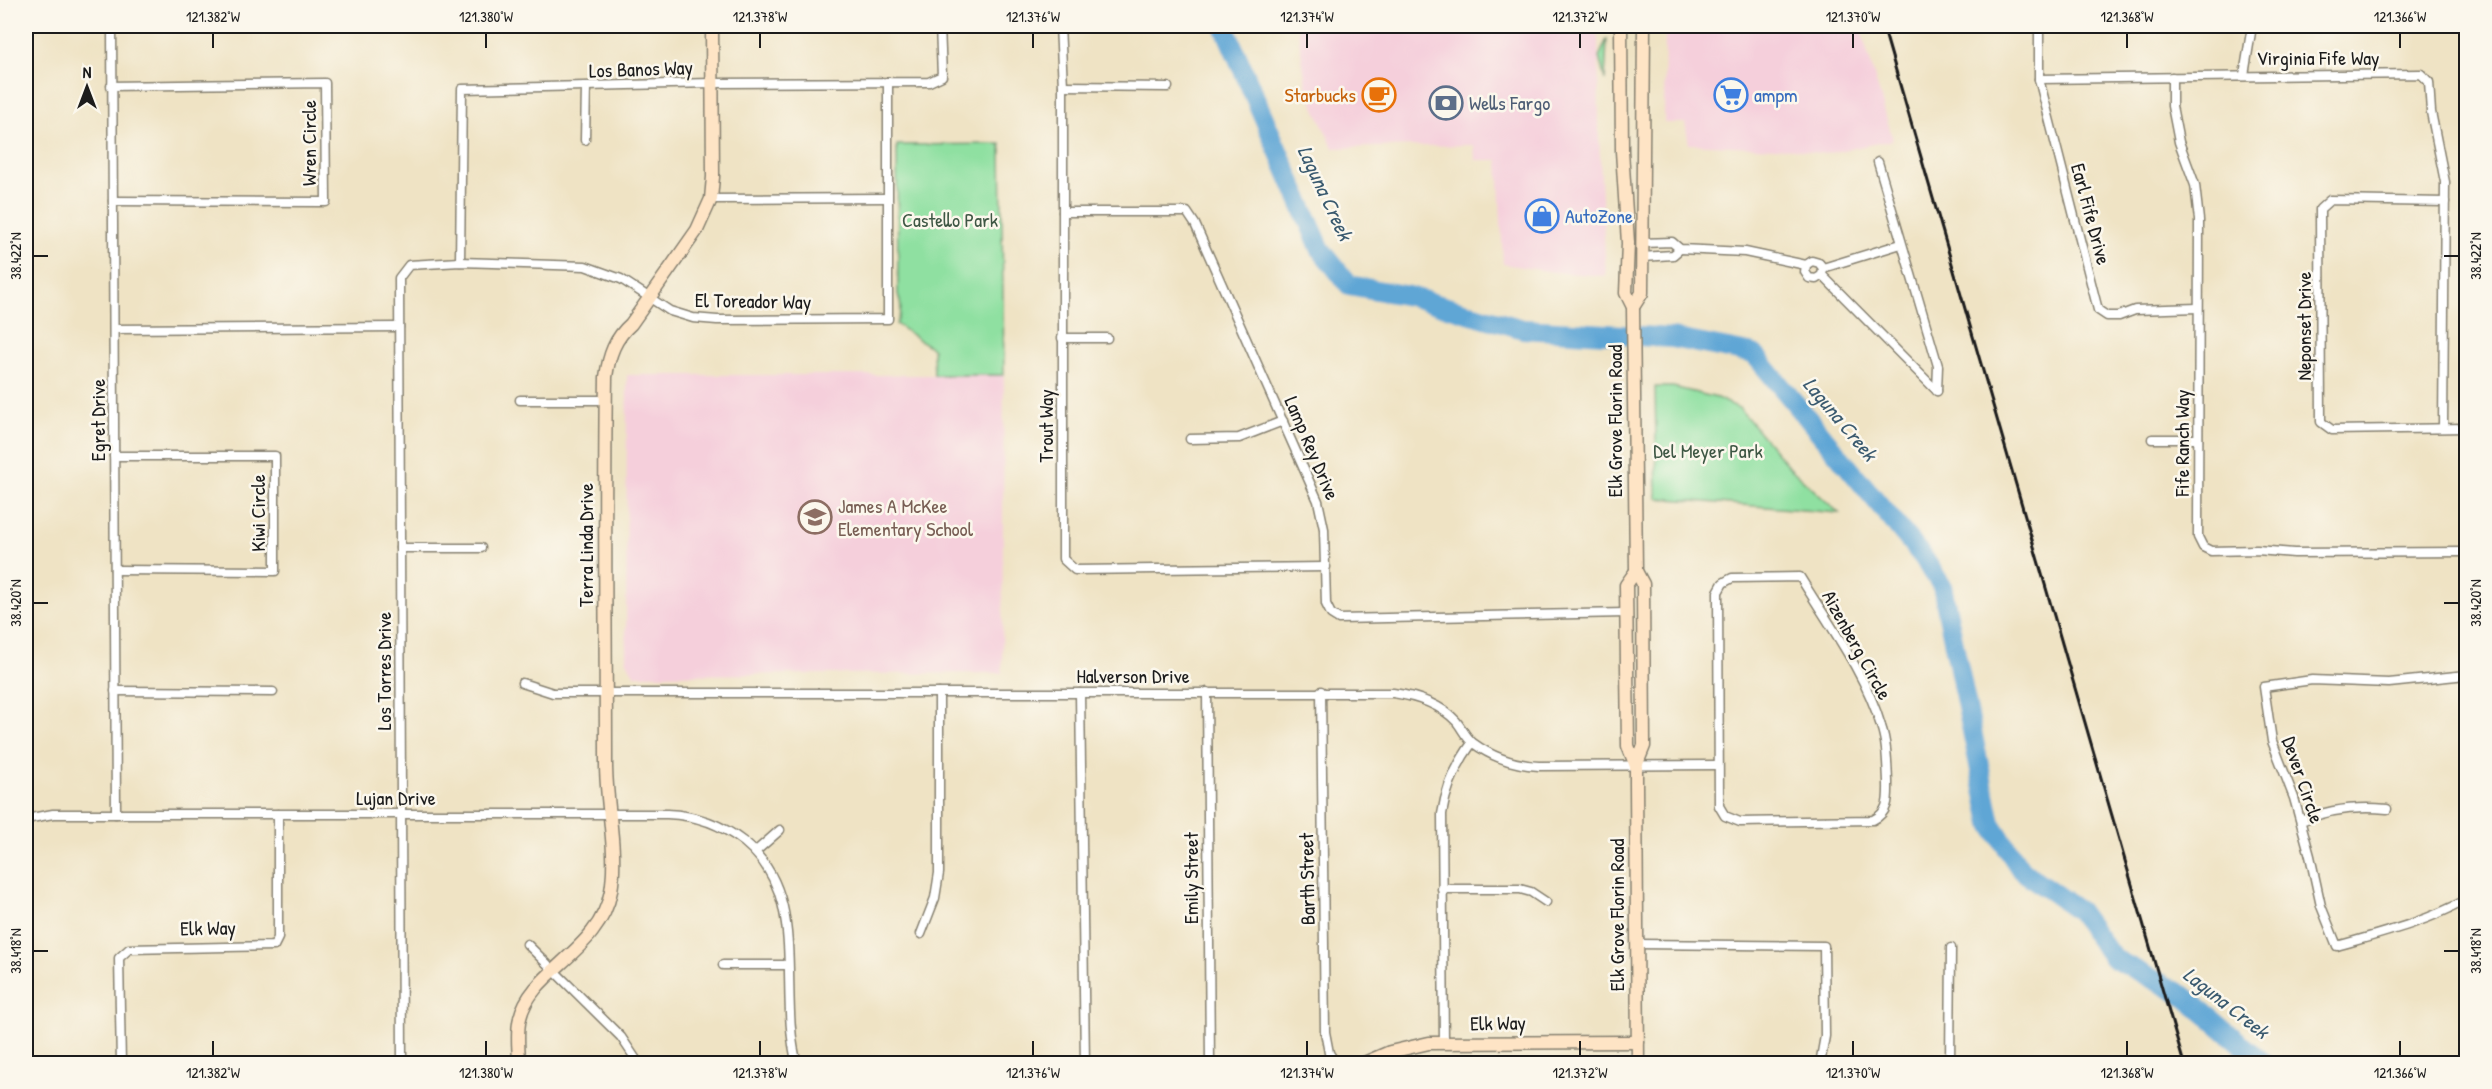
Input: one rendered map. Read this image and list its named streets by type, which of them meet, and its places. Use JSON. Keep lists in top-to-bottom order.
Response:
{
  "streets": {
    "main road": ["Elk Grove Florin Road", "Terra Linda Drive", "Elk Way"],
    "street": [
      "Virginia Fife Way",
      "Los Banos Way",
      "Wren Circle",
      "Earl Fife Drive",
      "El Toreador Way",
      "Neponset Drive",
      "Egret Drive",
      "Trout Way",
      "Fife Ranch Way",
      "Lamp Rey Drive",
      "Kiwi Circle",
      "Aizenberg Circle",
      "Los Torres Drive",
      "Halverson Drive",
      "Dever Circle",
      "Lujan Drive",
      "Emily Street",
      "Barth Street"
    ]
  },
  "crossings": [
    ["Virginia Fife Way", "Earl Fife Drive"],
    ["Virginia Fife Way", "Neponset Drive"],
    ["Virginia Fife Way", "Fife Ranch Way"],
    ["Los Banos Way", "El Toreador Way"],
    ["Los Banos Way", "Terra Linda Drive"],
    ["Wren Circle", "Egret Drive"],
    ["Earl Fife Drive", "Fife Ranch Way"],
    ["El Toreador Way", "Terra Linda Drive"],
    ["El Toreador Way", "Los Torres Drive"],
    ["Egret Drive", "Kiwi Circle"],
    ["Egret Drive", "Lujan Drive"],
    ["Elk Grove Florin Road", "Lamp Rey Drive"],
    ["Elk Grove Florin Road", "Halverson Drive"],
    ["Elk Grove Florin Road", "Elk Way"],
    ["Trout Way", "Lamp Rey Drive"],
    ["Terra Linda Drive", "Halverson Drive"],
    ["Terra Linda Drive", "Lujan Drive"],
    ["Los Torres Drive", "Lujan Drive"],
    ["Halverson Drive", "Emily Street"],
    ["Halverson Drive", "Barth Street"],
    ["Lujan Drive", "Elk Way"]
  ],
  "water": ["Laguna Creek"],
  "parks": ["Castello Park", "Del Meyer Park"],
  "places": {
    "cafe": ["Starbucks"],
    "supermarket": ["ampm"],
    "bank": ["Wells Fargo"],
    "shop": ["AutoZone"],
    "school or university": ["James A McKee Elementary School"]
  },
  "north": "top",
  "coordinates": [
    "121.382°W",
    "121.380°W",
    "121.378°W",
    "121.376°W",
    "121.374°W",
    "121.372°W",
    "121.370°W",
    "121.368°W",
    "121.366°W",
    "38.422°N",
    "38.420°N",
    "38.418°N"
  ]
}
